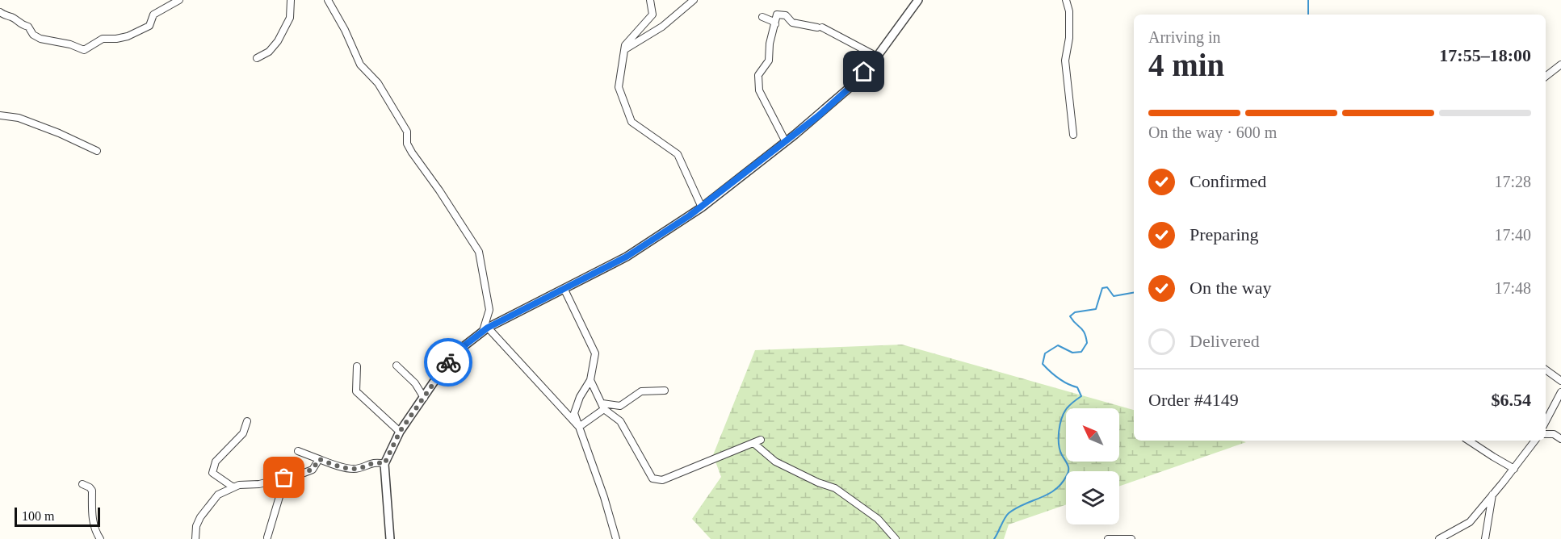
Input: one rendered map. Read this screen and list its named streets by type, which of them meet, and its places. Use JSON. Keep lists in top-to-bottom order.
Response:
{
  "scale_bar": "100 m",
  "north": "top left",
  "page": {
    "heading": ["4 min", "Arriving in", "17:55–18:00"],
    "panel": ["Order #4149", "$6.54"],
    "bar": "On the way · 600 m",
    "list": [
      ["Confirmed", "17:28"],
      ["Preparing", "17:40"],
      ["On the way", "17:48"],
      "Delivered"
    ],
    "scale": "100 m"
  }
}
